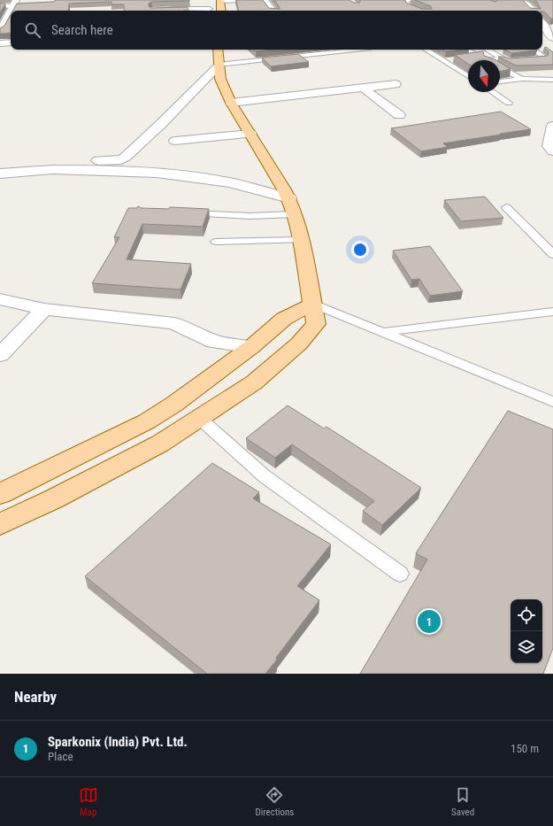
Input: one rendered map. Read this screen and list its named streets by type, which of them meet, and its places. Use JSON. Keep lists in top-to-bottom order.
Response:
{
  "north": "bottom",
  "page": {
    "search": "Search here",
    "pins": "1",
    "heading": "Nearby",
    "list": [
      {
        "mark": "1",
        "name": "Sparkonix (India) Pvt. Ltd.",
        "note": "Place",
        "value": "150 m"
      }
    ],
    "nav": ["Map", "Directions", "Saved"]
  }
}
